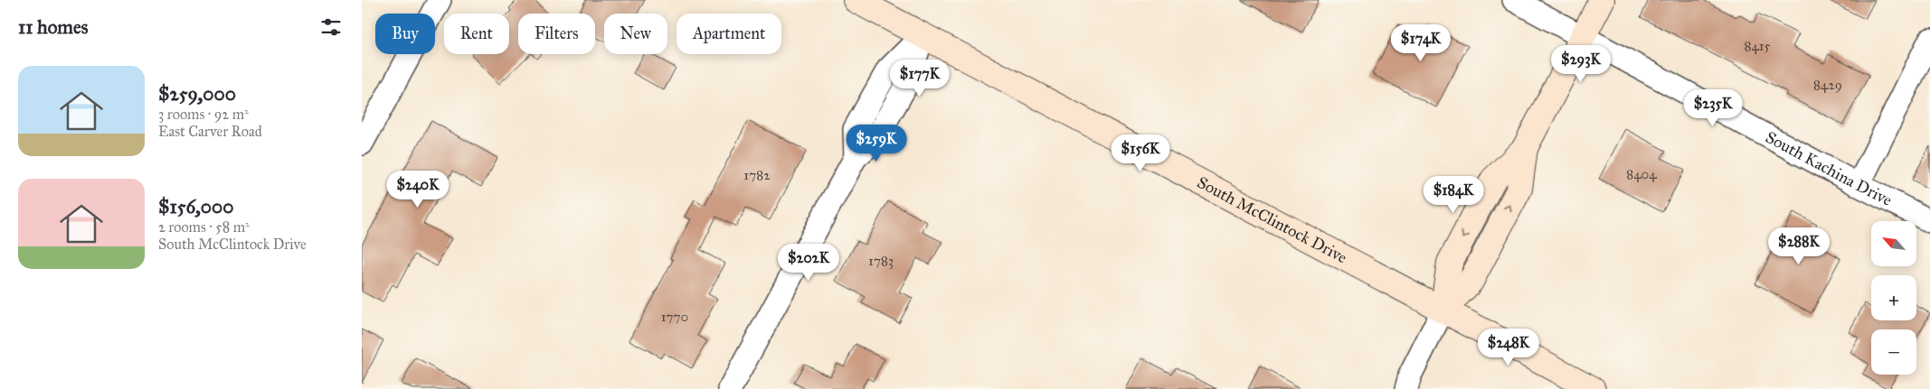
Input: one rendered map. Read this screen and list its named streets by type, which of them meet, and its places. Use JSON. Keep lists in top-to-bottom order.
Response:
{
  "streets": {
    "main road": ["South McClintock Drive"],
    "street": ["South Kachina Drive"]
  },
  "house_numbers": [
    "8415",
    "8429",
    "8404",
    "1782",
    "1783",
    "1770"
  ],
  "north": "top left",
  "page": {
    "heading": "11 homes",
    "chip": [
      "Buy",
      "Rent",
      "Filters",
      "New",
      "Apartment"
    ],
    "price": [
      "$174K",
      "$293K",
      "$177K",
      "$235K",
      "$259K",
      "$156K",
      "$240K",
      "$184K",
      "$288K",
      "$202K",
      "$248K"
    ],
    "list": [
      {
        "name": "$259,000",
        "note": "3 rooms · 92 m² · East Carver Road"
      },
      {
        "name": "$156,000",
        "note": "2 rooms · 58 m² · South McClintock Drive"
      }
    ],
    "map_buttons": ["+", "−"]
  }
}
